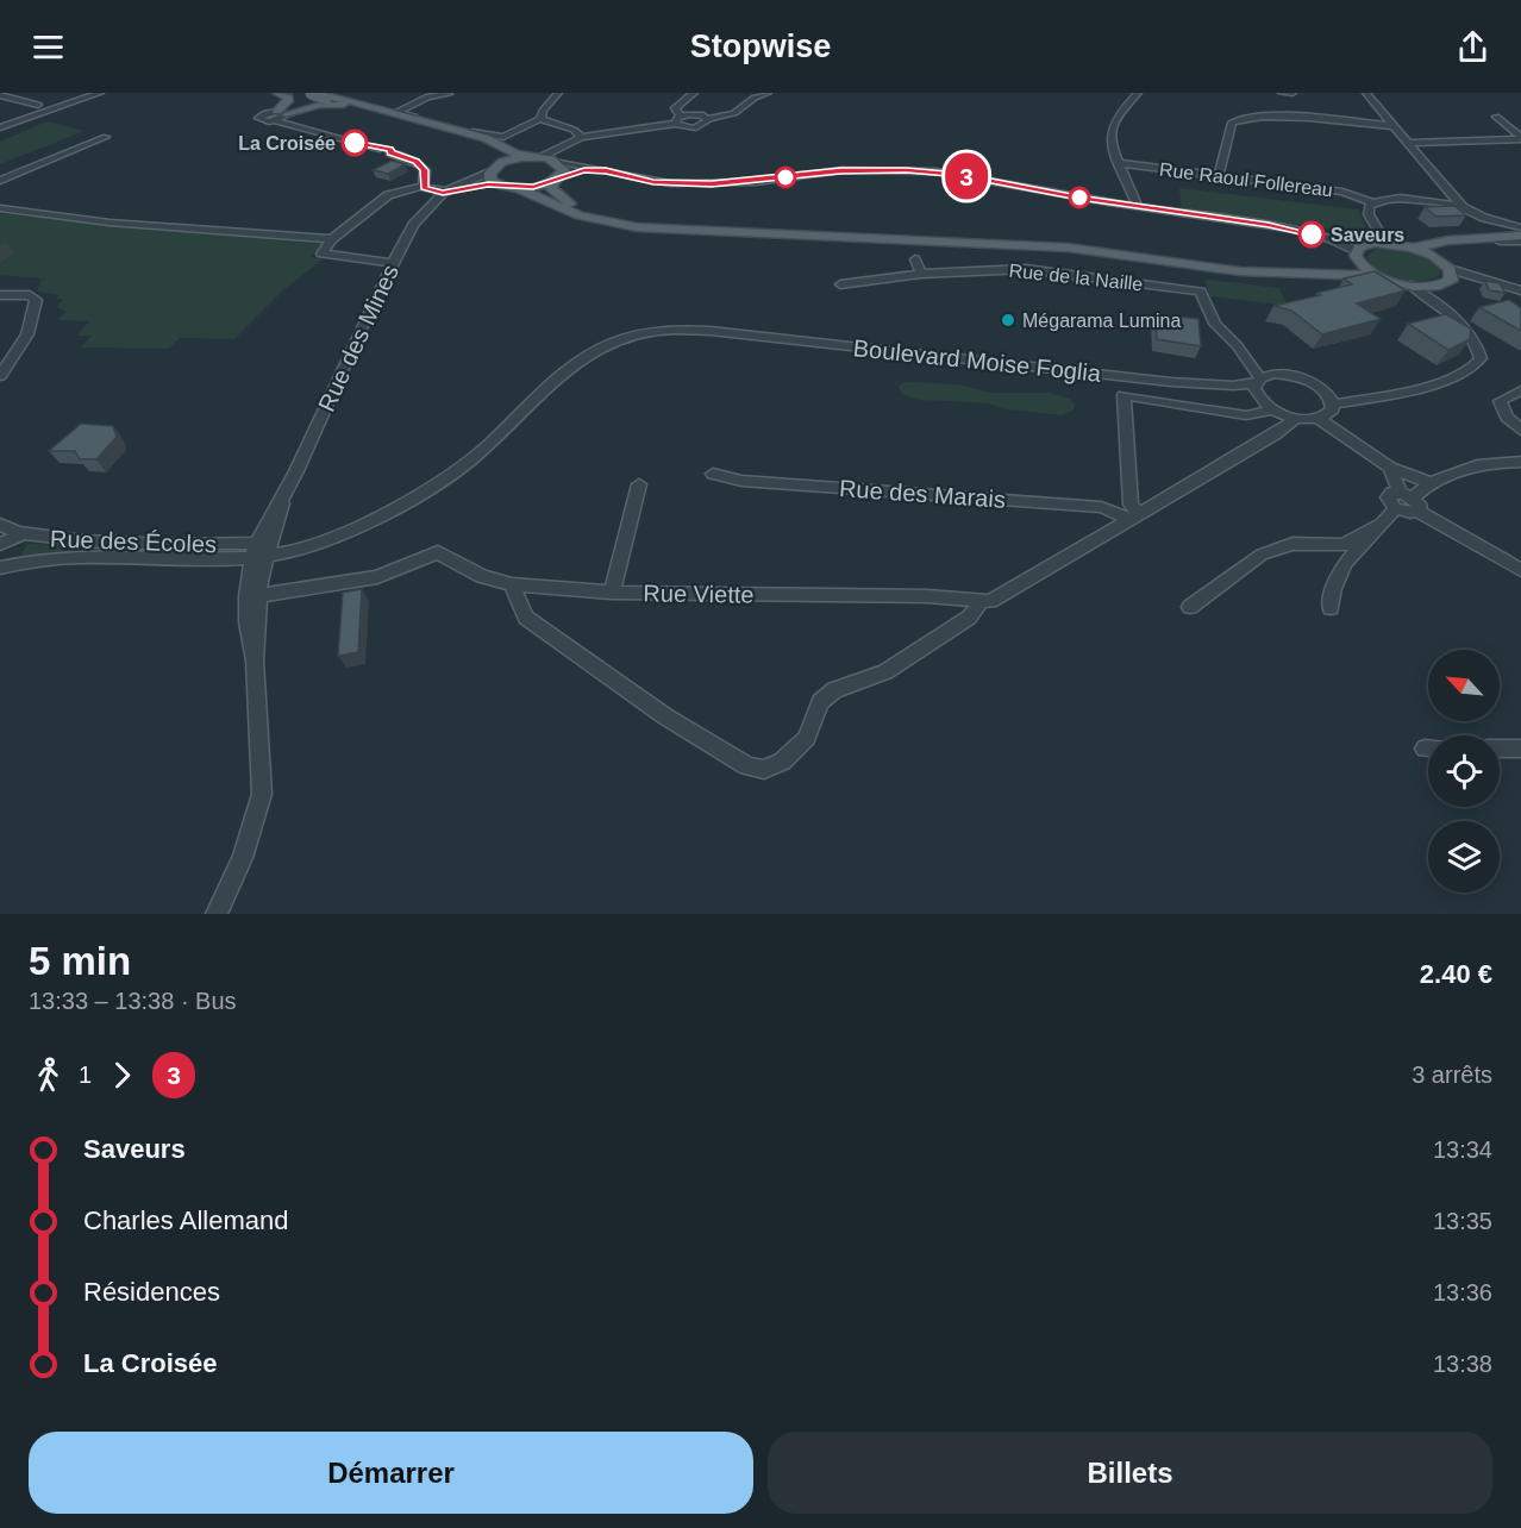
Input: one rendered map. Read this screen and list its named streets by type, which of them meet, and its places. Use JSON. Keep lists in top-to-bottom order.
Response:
{
  "streets": {
    "street": [
      "Rue Raoul Follereau",
      "Rue de la Naille",
      "Rue des Mines",
      "Boulevard Moise Foglia",
      "Rue des Marais",
      "Rue des Écoles",
      "Rue Viette"
    ]
  },
  "crossings": [
    ["Rue des Mines", "Boulevard Moise Foglia"],
    ["Rue des Mines", "Rue des Écoles"],
    ["Rue des Mines", "Rue Viette"],
    ["Boulevard Moise Foglia", "Rue des Écoles"],
    ["Rue des Marais", "Rue Viette"]
  ],
  "places": ["La Croisée", "Saveurs", "Mégarama Lumina"],
  "lines": ["bus line 3"],
  "north": "top left",
  "page": {
    "header": "Stopwise",
    "on_map": "3",
    "heading": ["5 min", "13:33 – 13:38 · Bus", "2.40 €"],
    "legs": ["1", "3", "3 arrêts"],
    "list": [
      {
        "name": "Saveurs",
        "value": "13:34"
      },
      {
        "name": "Charles Allemand",
        "value": "13:35"
      },
      {
        "name": "Résidences",
        "value": "13:36"
      },
      {
        "name": "La Croisée",
        "value": "13:38"
      }
    ],
    "buttons": ["Démarrer", "Billets"]
  }
}
